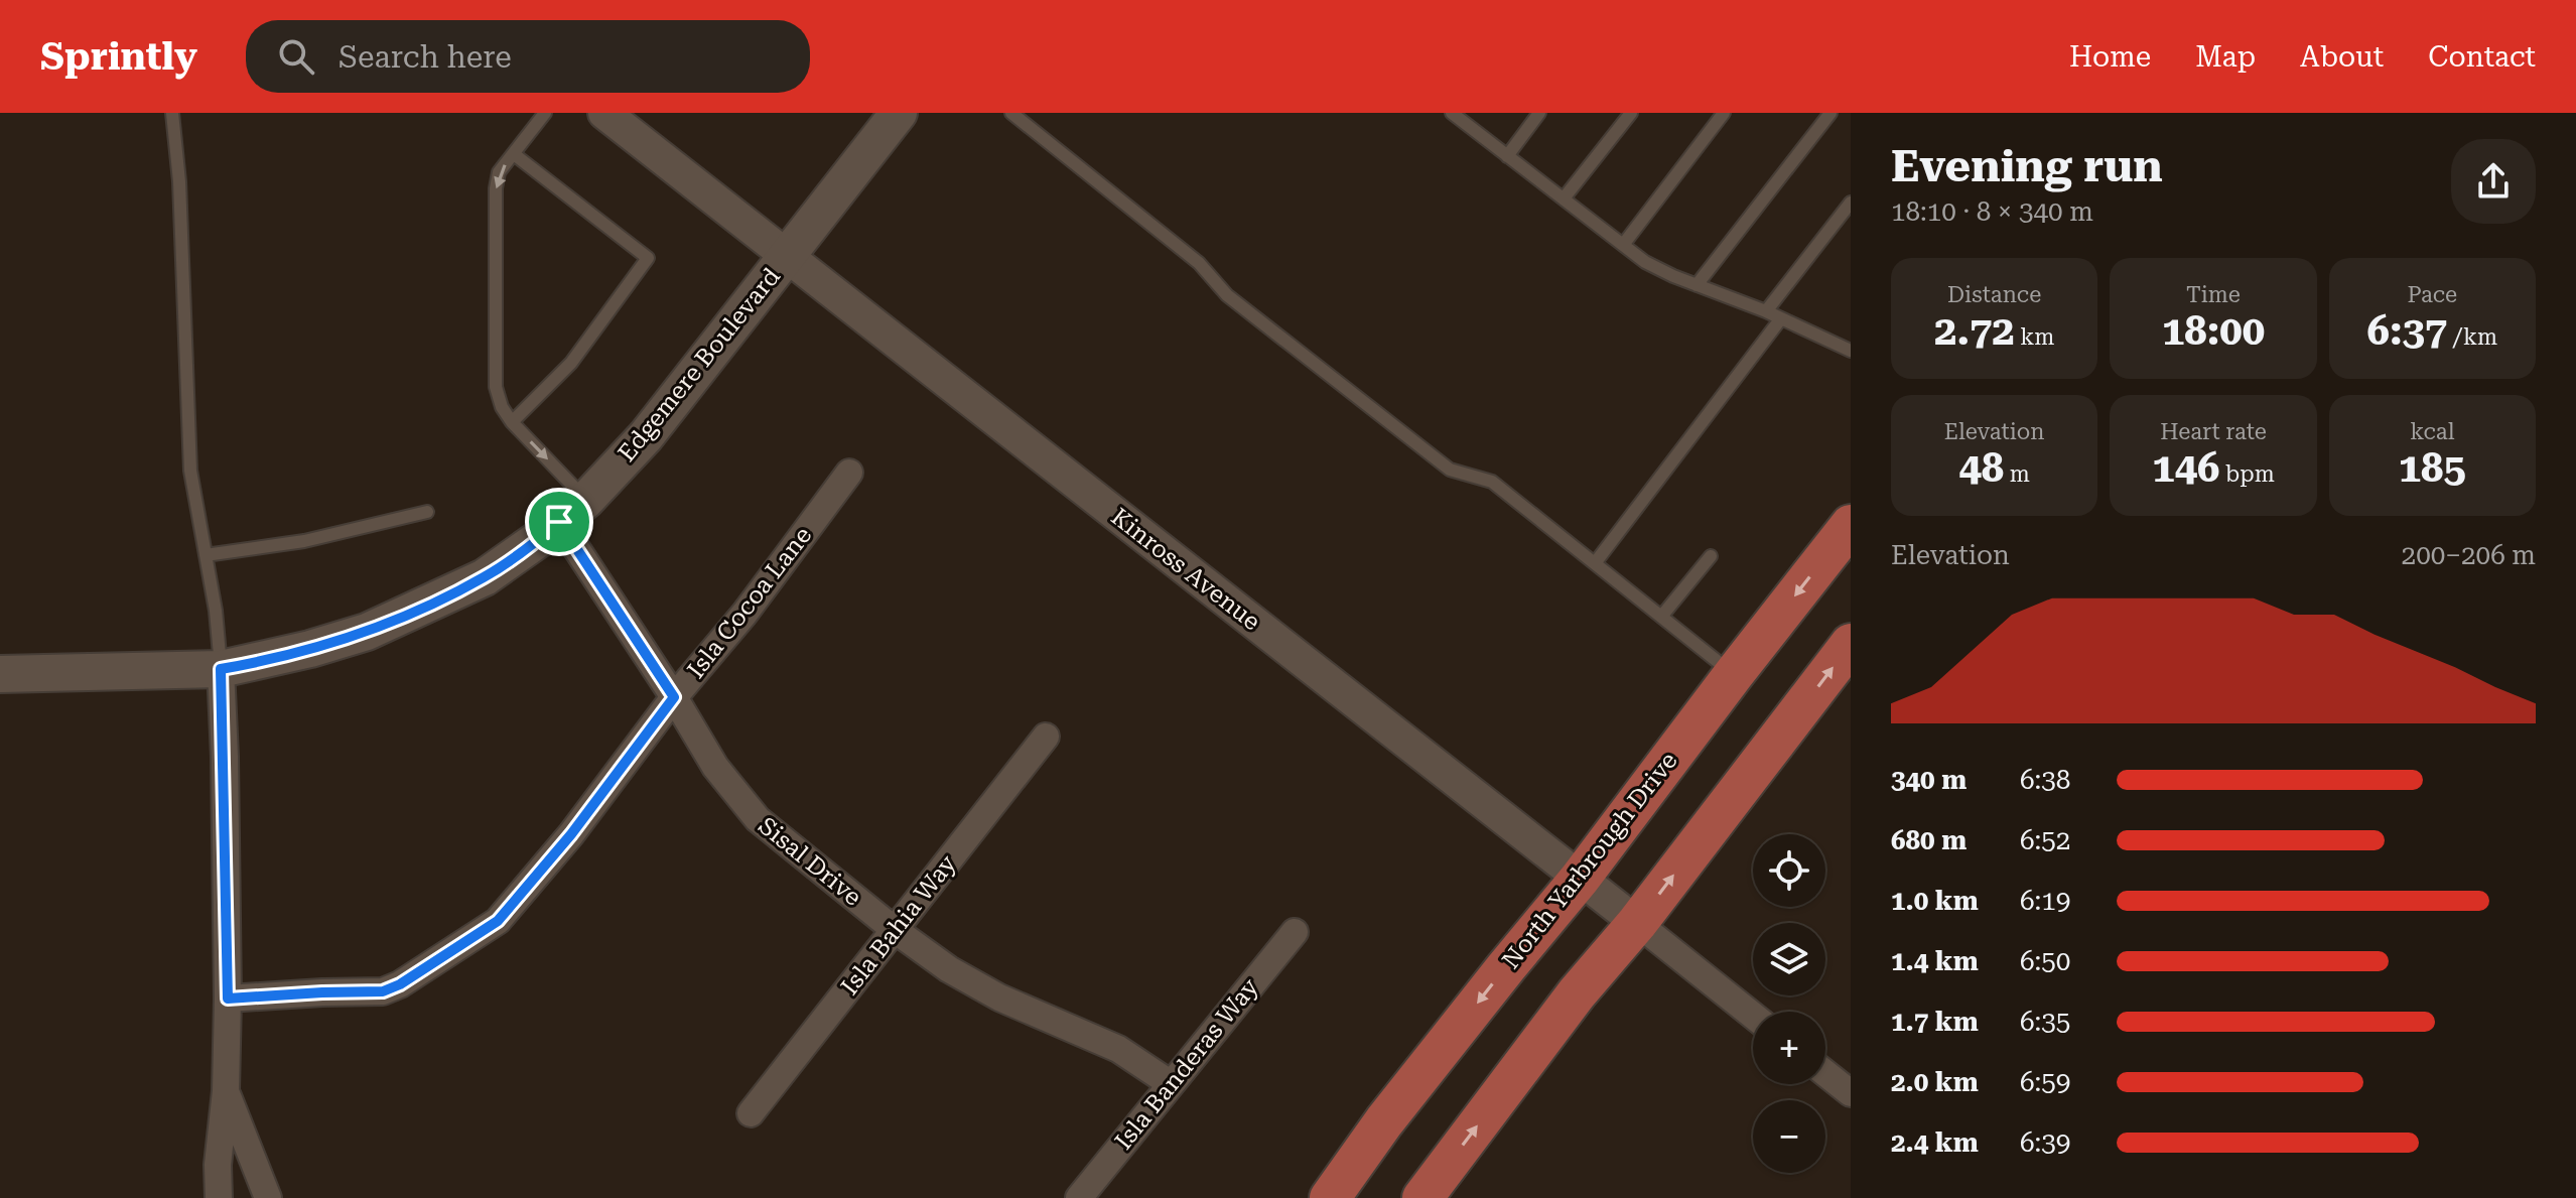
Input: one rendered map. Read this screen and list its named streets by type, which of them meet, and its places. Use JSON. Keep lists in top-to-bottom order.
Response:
{
  "streets": {
    "main road": ["Edgemere Boulevard", "North Yarbrough Drive"],
    "street": [
      "Kinross Avenue",
      "Isla Cocoa Lane",
      "Sisal Drive",
      "Isla Bahia Way",
      "Isla Banderas Way"
    ]
  },
  "crossings": [
    ["Edgemere Boulevard", "Kinross Avenue"],
    ["Edgemere Boulevard", "Sisal Drive"],
    ["Kinross Avenue", "North Yarbrough Drive"],
    ["Isla Cocoa Lane", "Sisal Drive"],
    ["Sisal Drive", "Isla Bahia Way"],
    ["Sisal Drive", "Isla Banderas Way"]
  ],
  "page": {
    "header": "Sprintly",
    "search": "Search here",
    "nav": [
      "Home",
      "Map",
      "About",
      "Contact"
    ],
    "heading": ["Evening run", "18:10 · 8 × 340 m"],
    "stats": [
      ["Distance", "2.72 km"],
      ["Time", "18:00"],
      ["Pace", "6:37 /km"],
      ["Elevation", "48 m"],
      ["Heart rate", "146 bpm"],
      ["kcal", "185"]
    ],
    "chart": ["Elevation", "200–206 m"],
    "list": [
      {
        "name": "340 m",
        "note": "6:38"
      },
      {
        "name": "680 m",
        "note": "6:52"
      },
      {
        "name": "1.0 km",
        "note": "6:19"
      },
      {
        "name": "1.4 km",
        "note": "6:50"
      },
      {
        "name": "1.7 km",
        "note": "6:35"
      },
      {
        "name": "2.0 km",
        "note": "6:59"
      },
      {
        "name": "2.4 km",
        "note": "6:39"
      }
    ],
    "map_buttons": ["+", "−"]
  }
}
